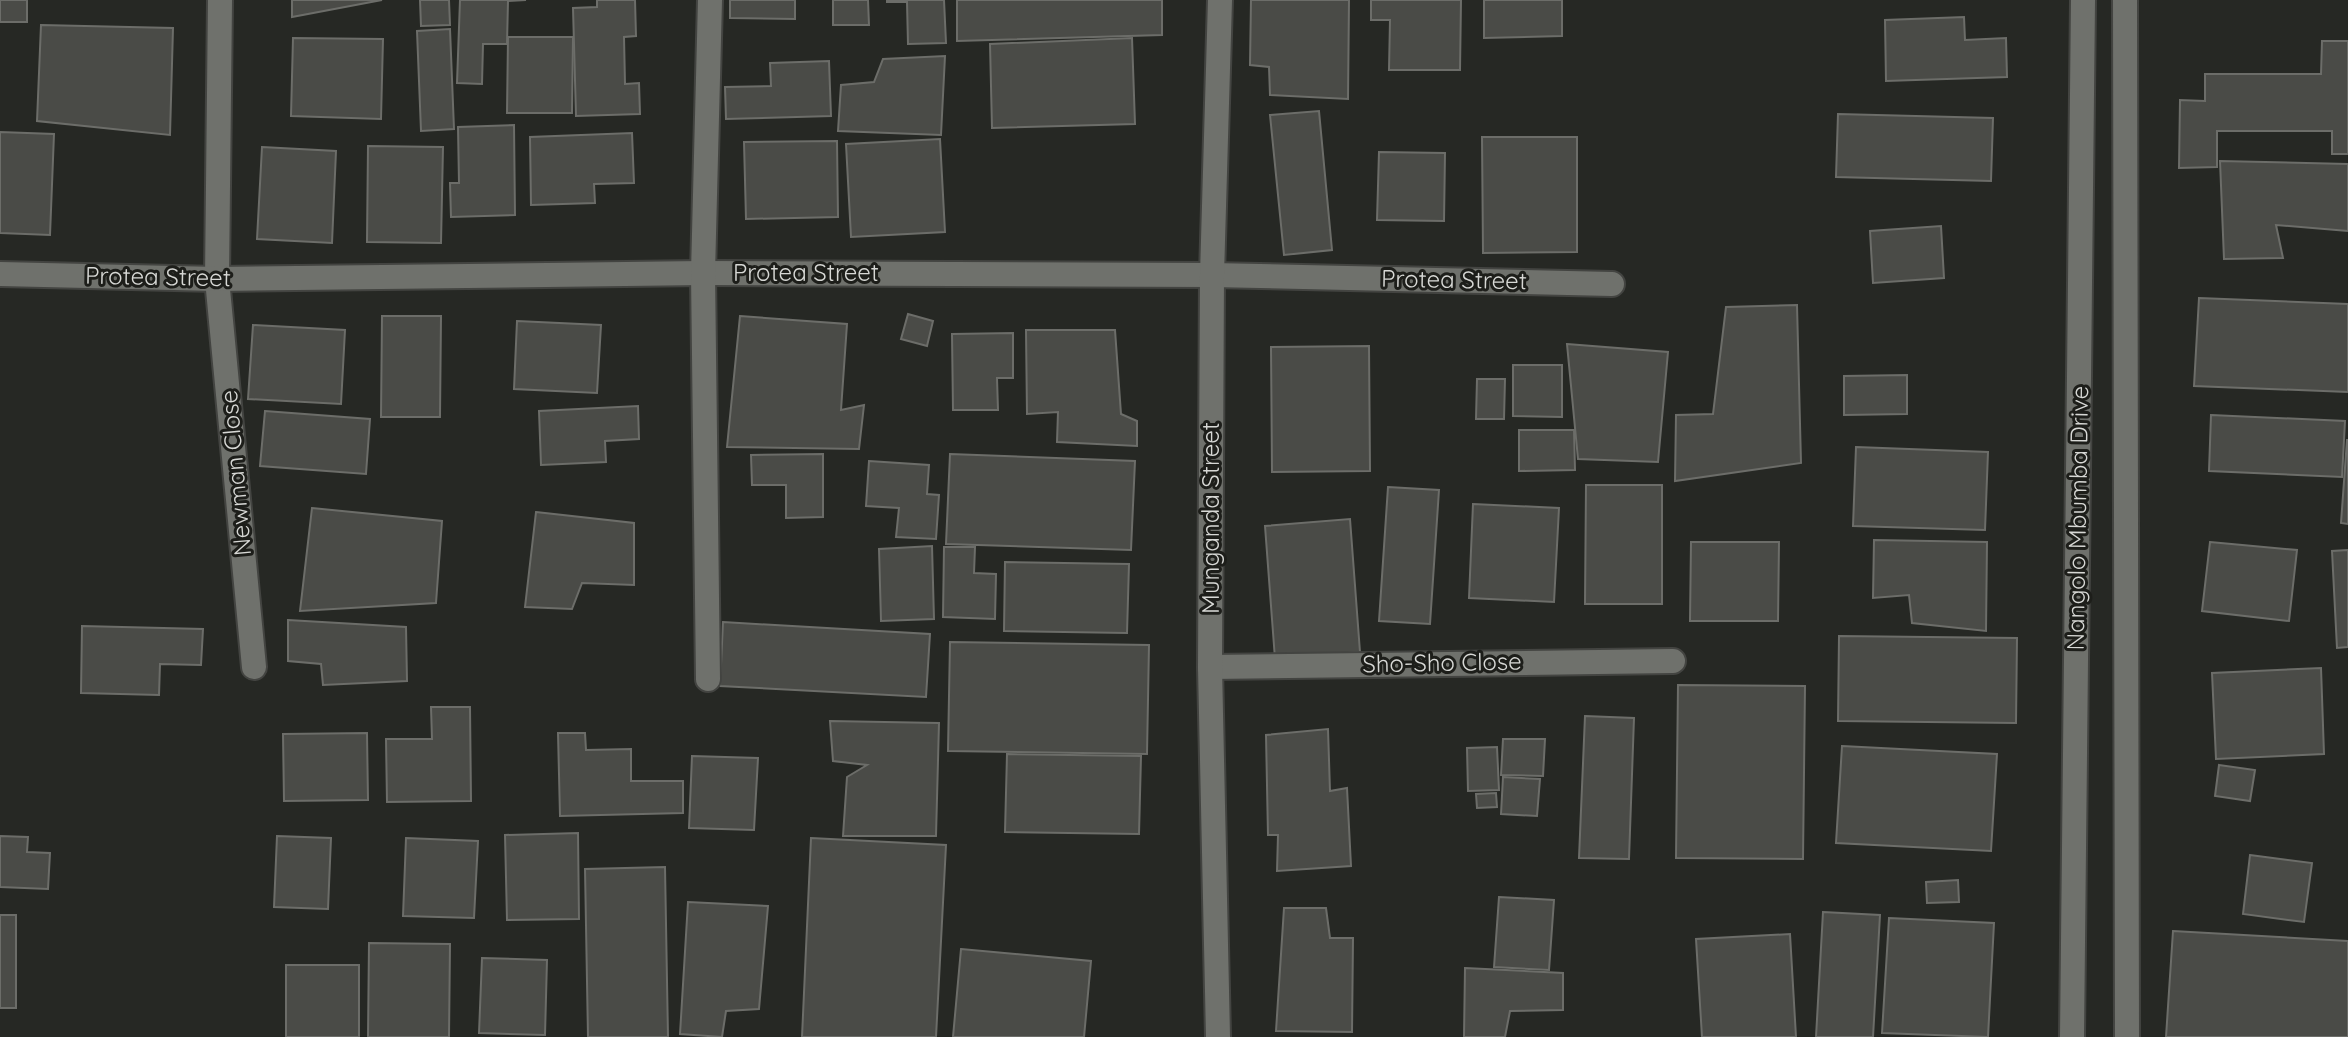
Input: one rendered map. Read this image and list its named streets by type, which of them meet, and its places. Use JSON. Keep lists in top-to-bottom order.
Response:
{
  "streets": {
    "street": [
      "Protea Street",
      "Newman Close",
      "Munganda Street",
      "Nangolo Mbumba Drive",
      "Sho-Sho Close"
    ]
  },
  "crossings": [
    ["Protea Street", "Newman Close"],
    ["Protea Street", "Munganda Street"],
    ["Munganda Street", "Sho-Sho Close"]
  ]
}
